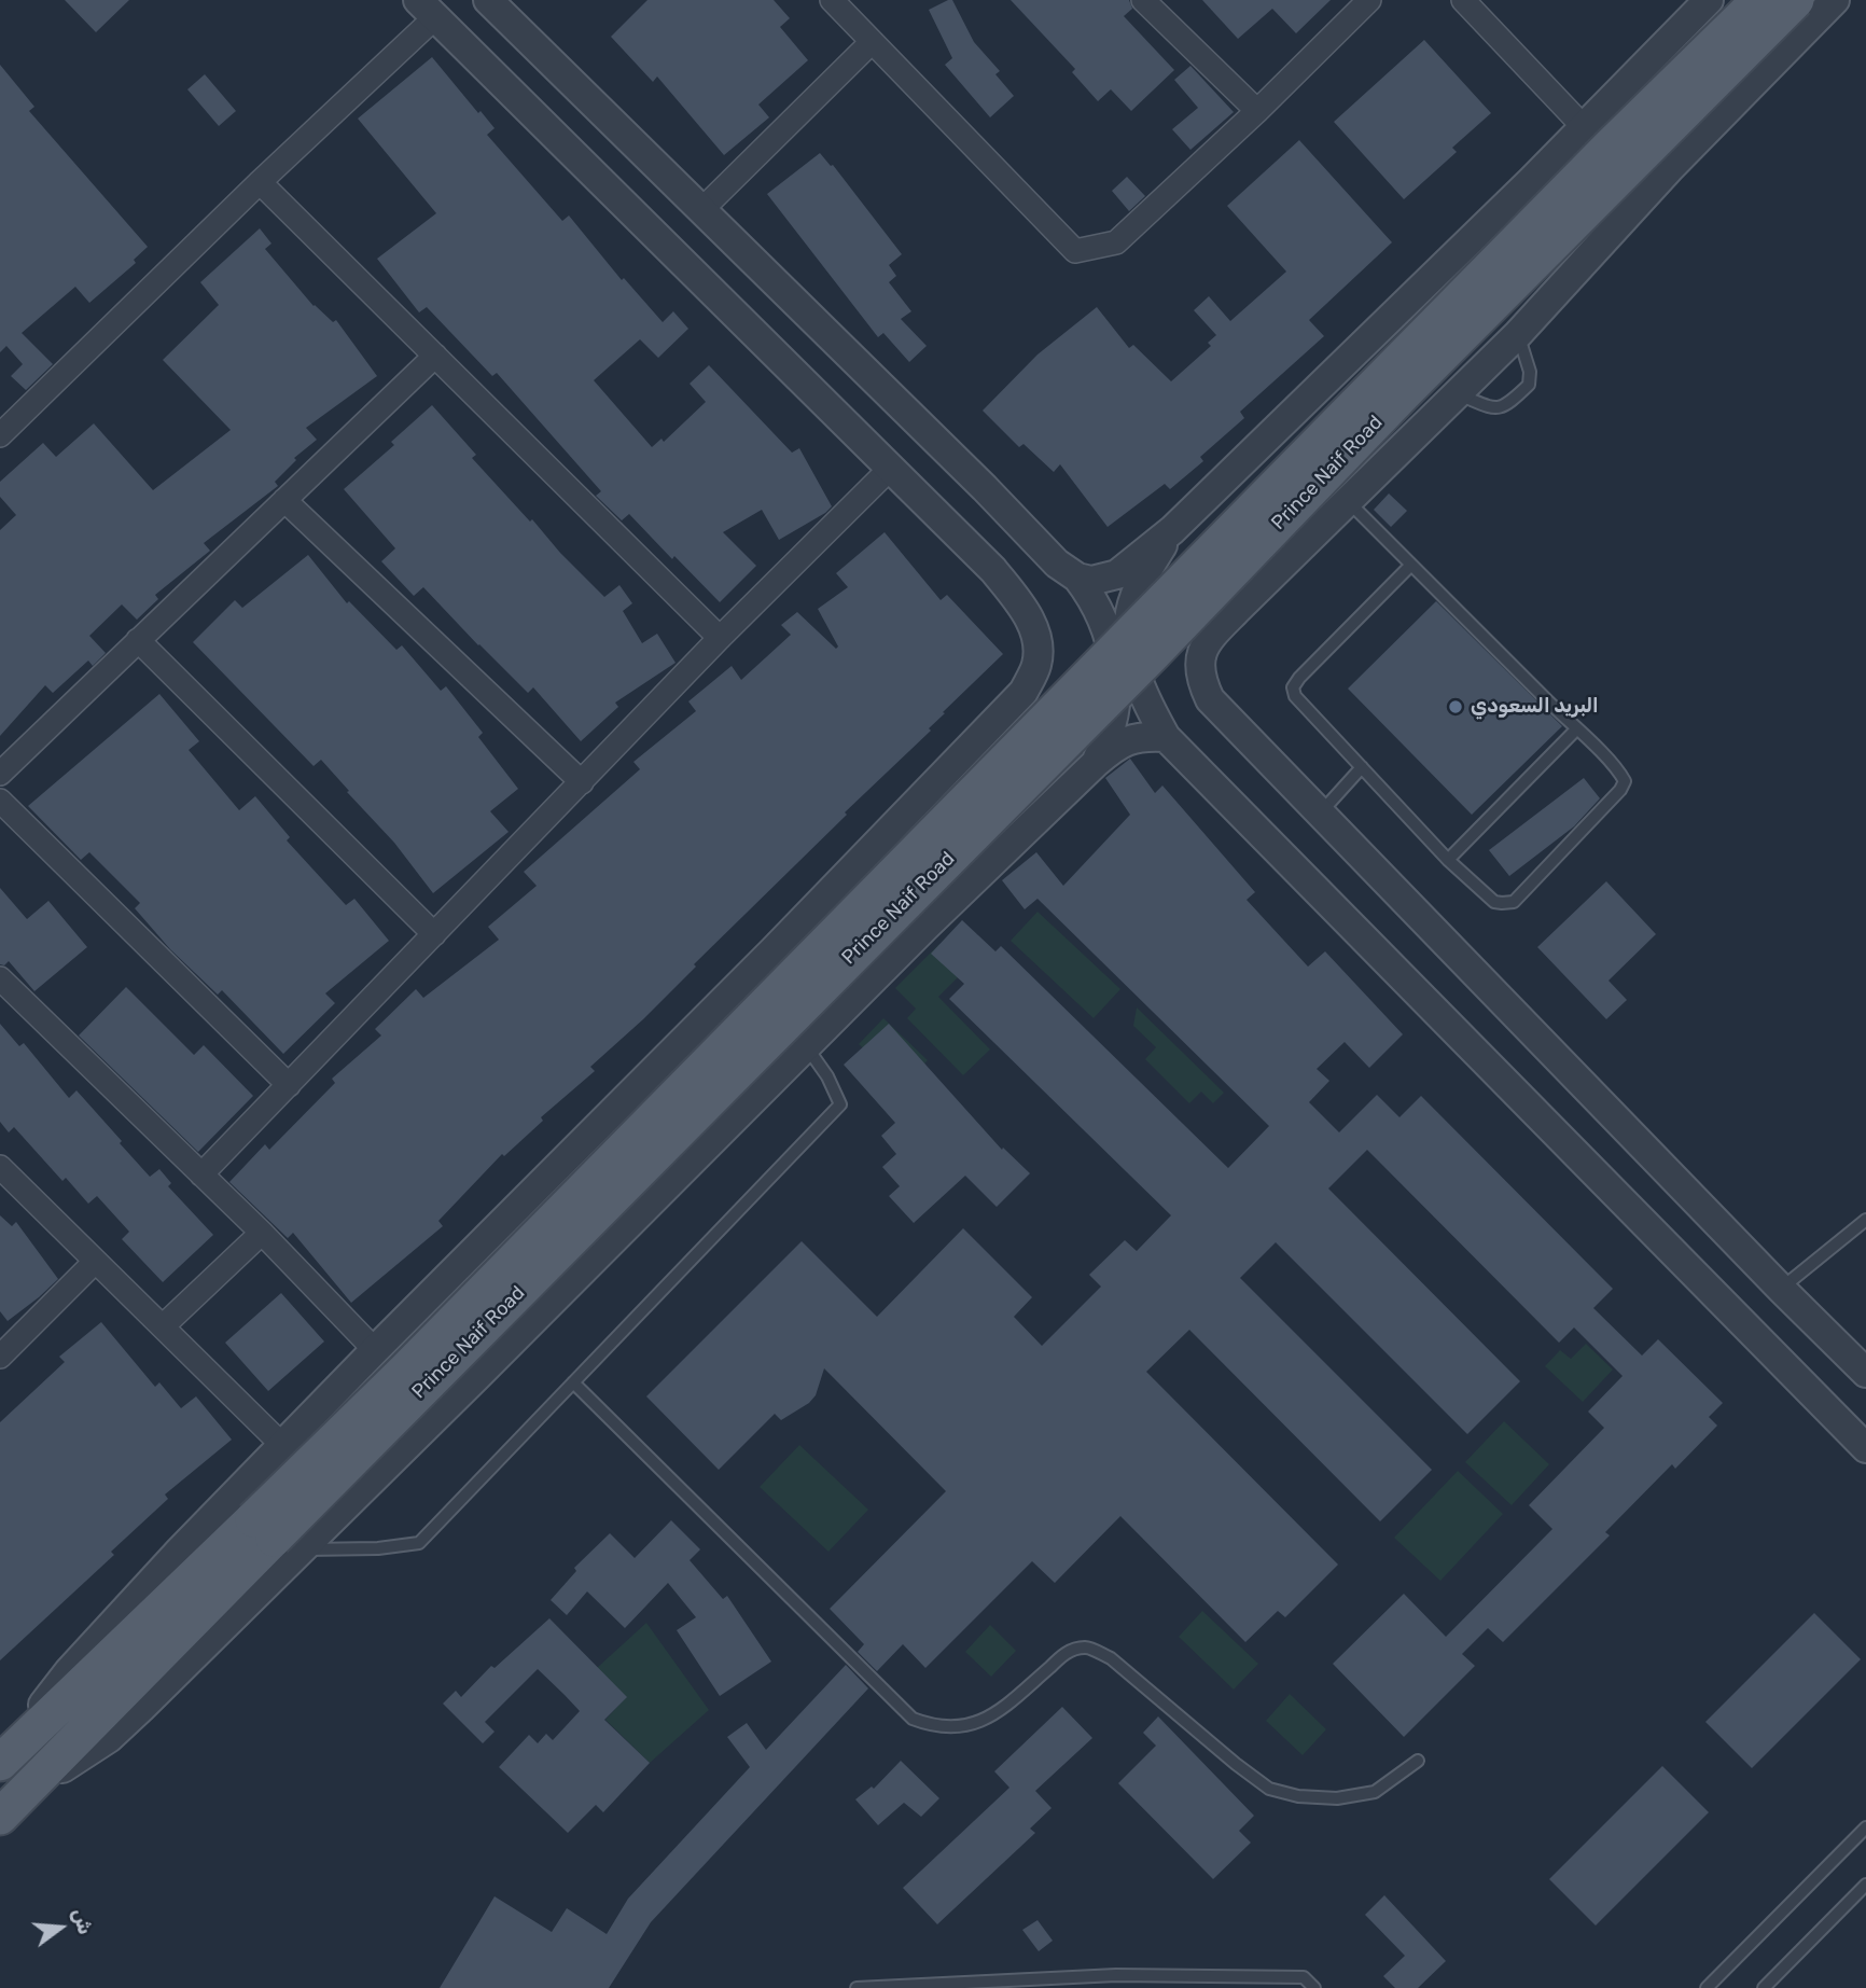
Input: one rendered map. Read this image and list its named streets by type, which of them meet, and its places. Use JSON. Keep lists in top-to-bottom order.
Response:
{
  "streets": {
    "main road": ["Prince Naif Road"]
  },
  "places": ["البريد السعودي"],
  "north": "right"
}
